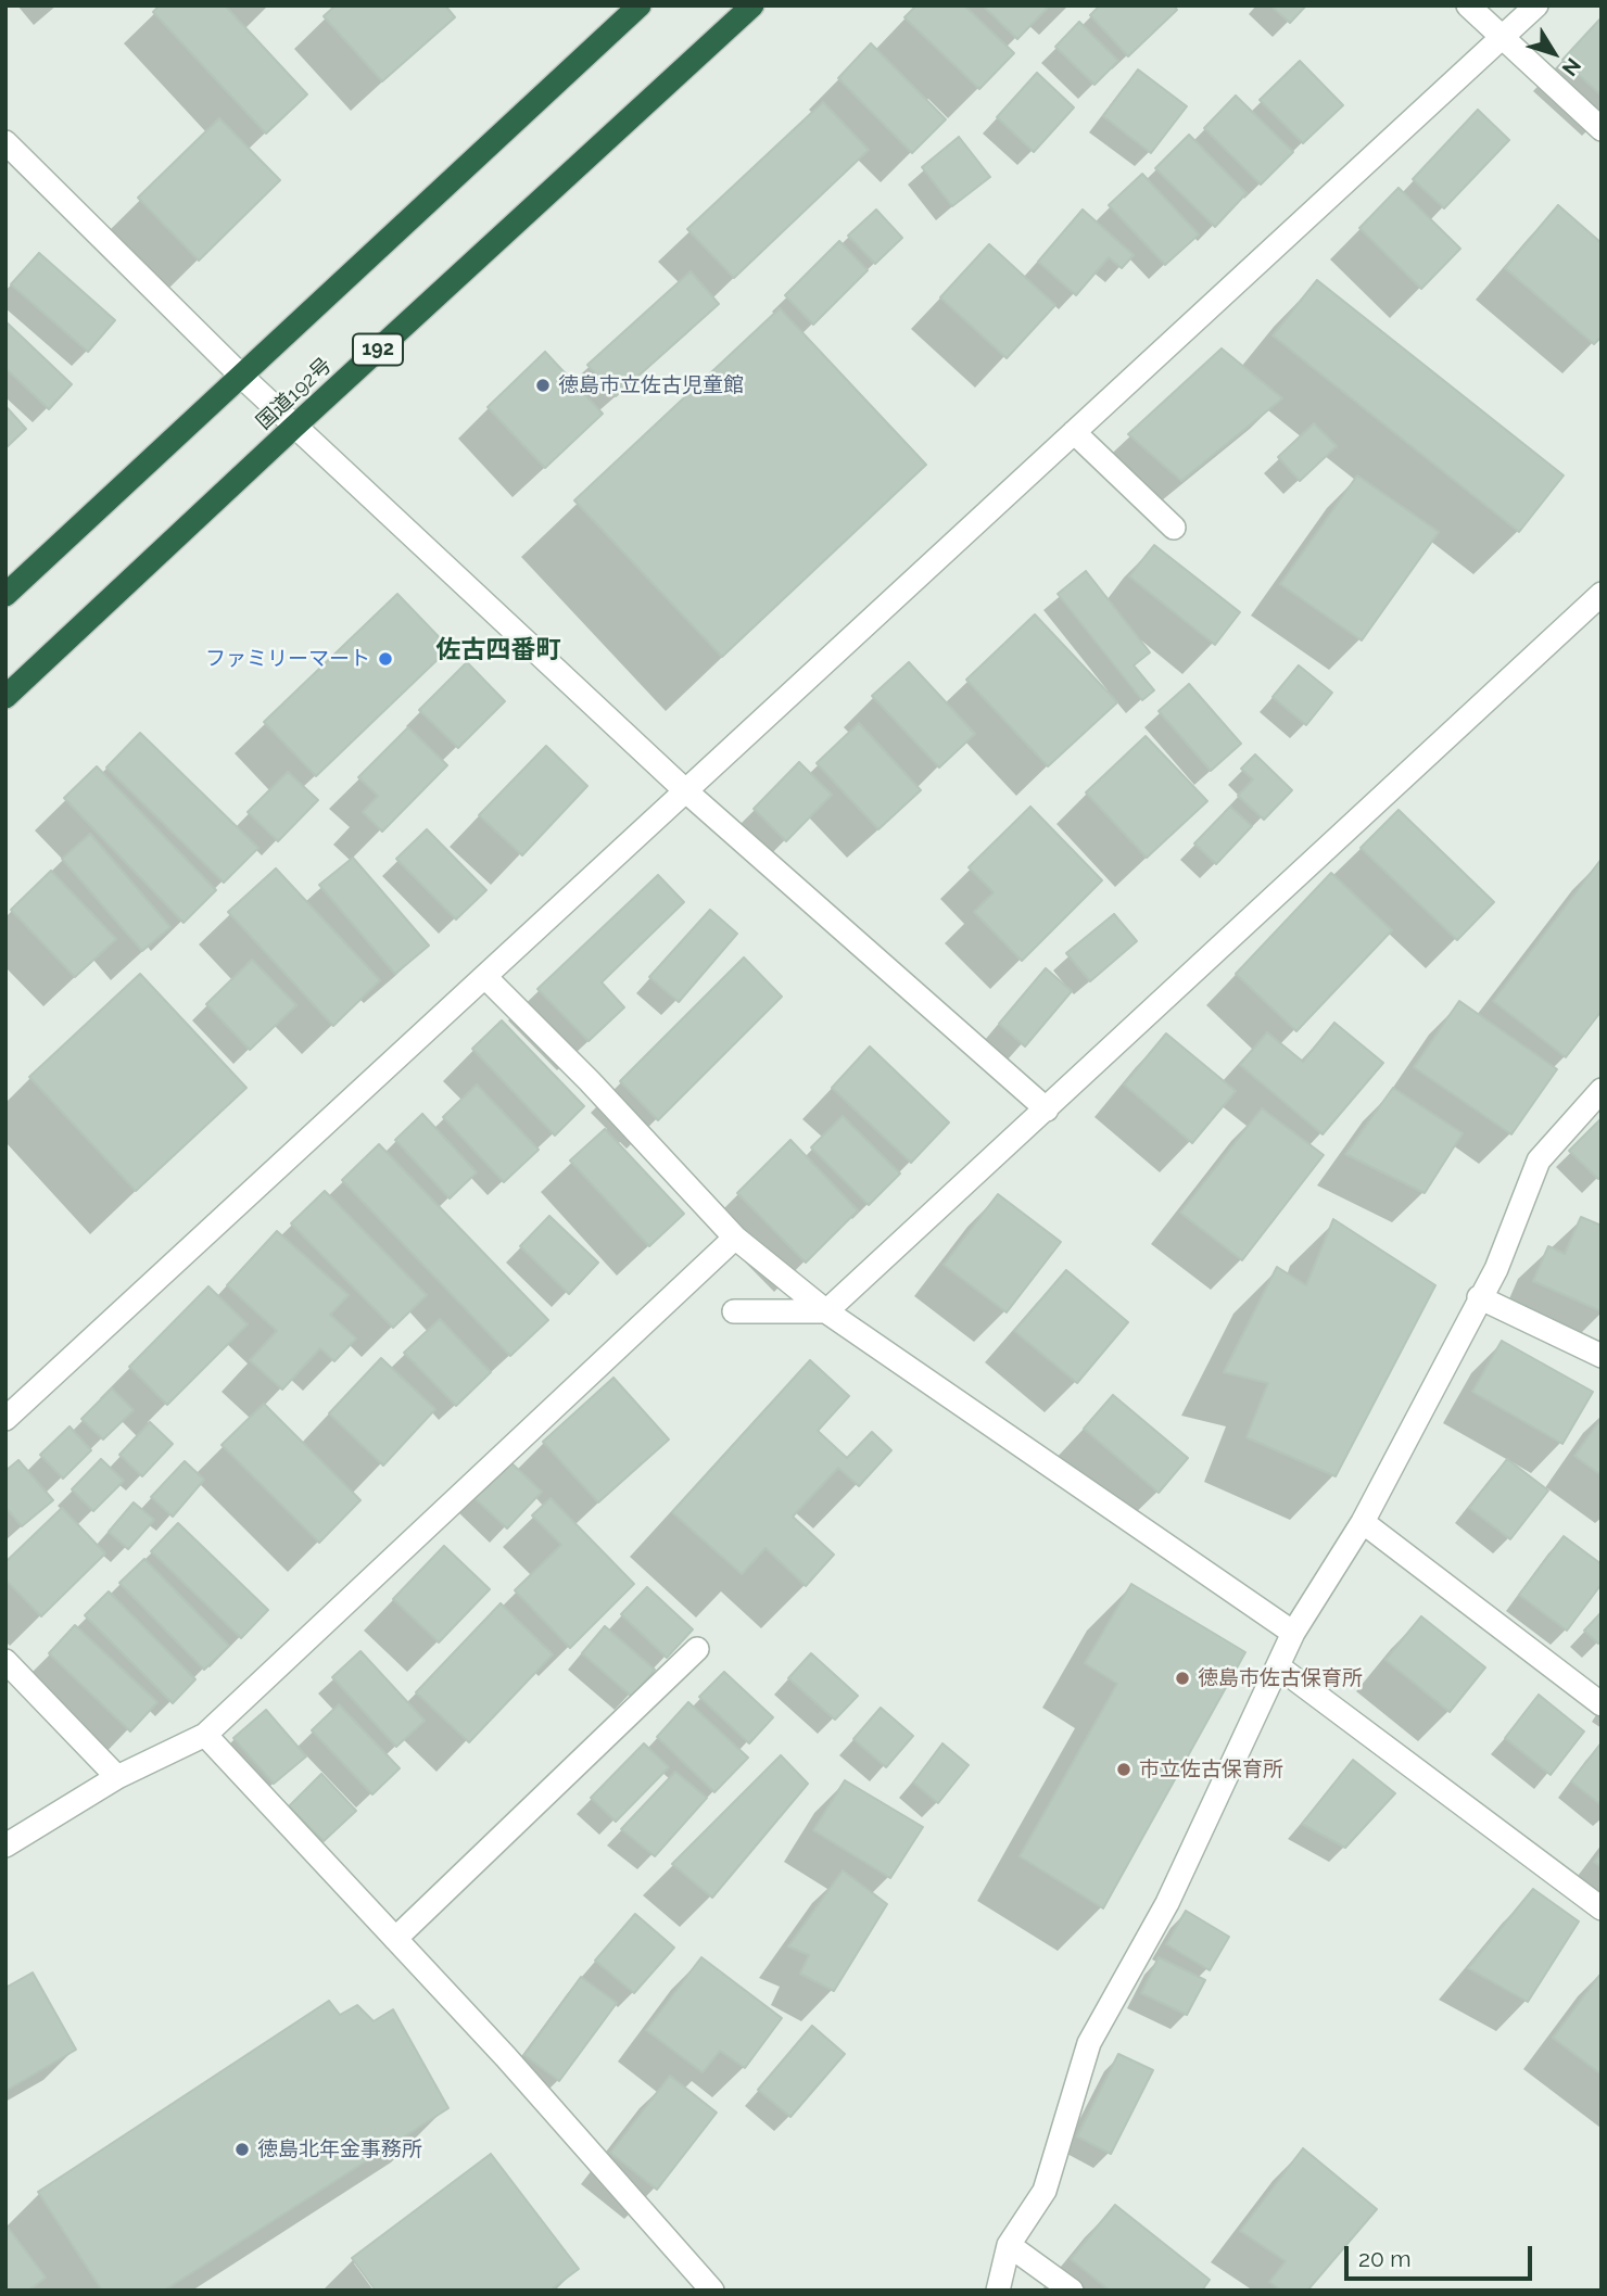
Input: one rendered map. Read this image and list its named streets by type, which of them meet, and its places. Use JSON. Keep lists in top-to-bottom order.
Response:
{
  "streets": {
    "highway": ["192", "国道192号"]
  },
  "districts": ["佐古四番町"],
  "places": [
    "徳島市立佐古児童館",
    "ファミリーマート",
    "徳島市佐古保育所",
    "市立佐古保育所",
    "徳島北年金事務所"
  ],
  "scale_bar": "20 m",
  "north": "bottom right"
}
